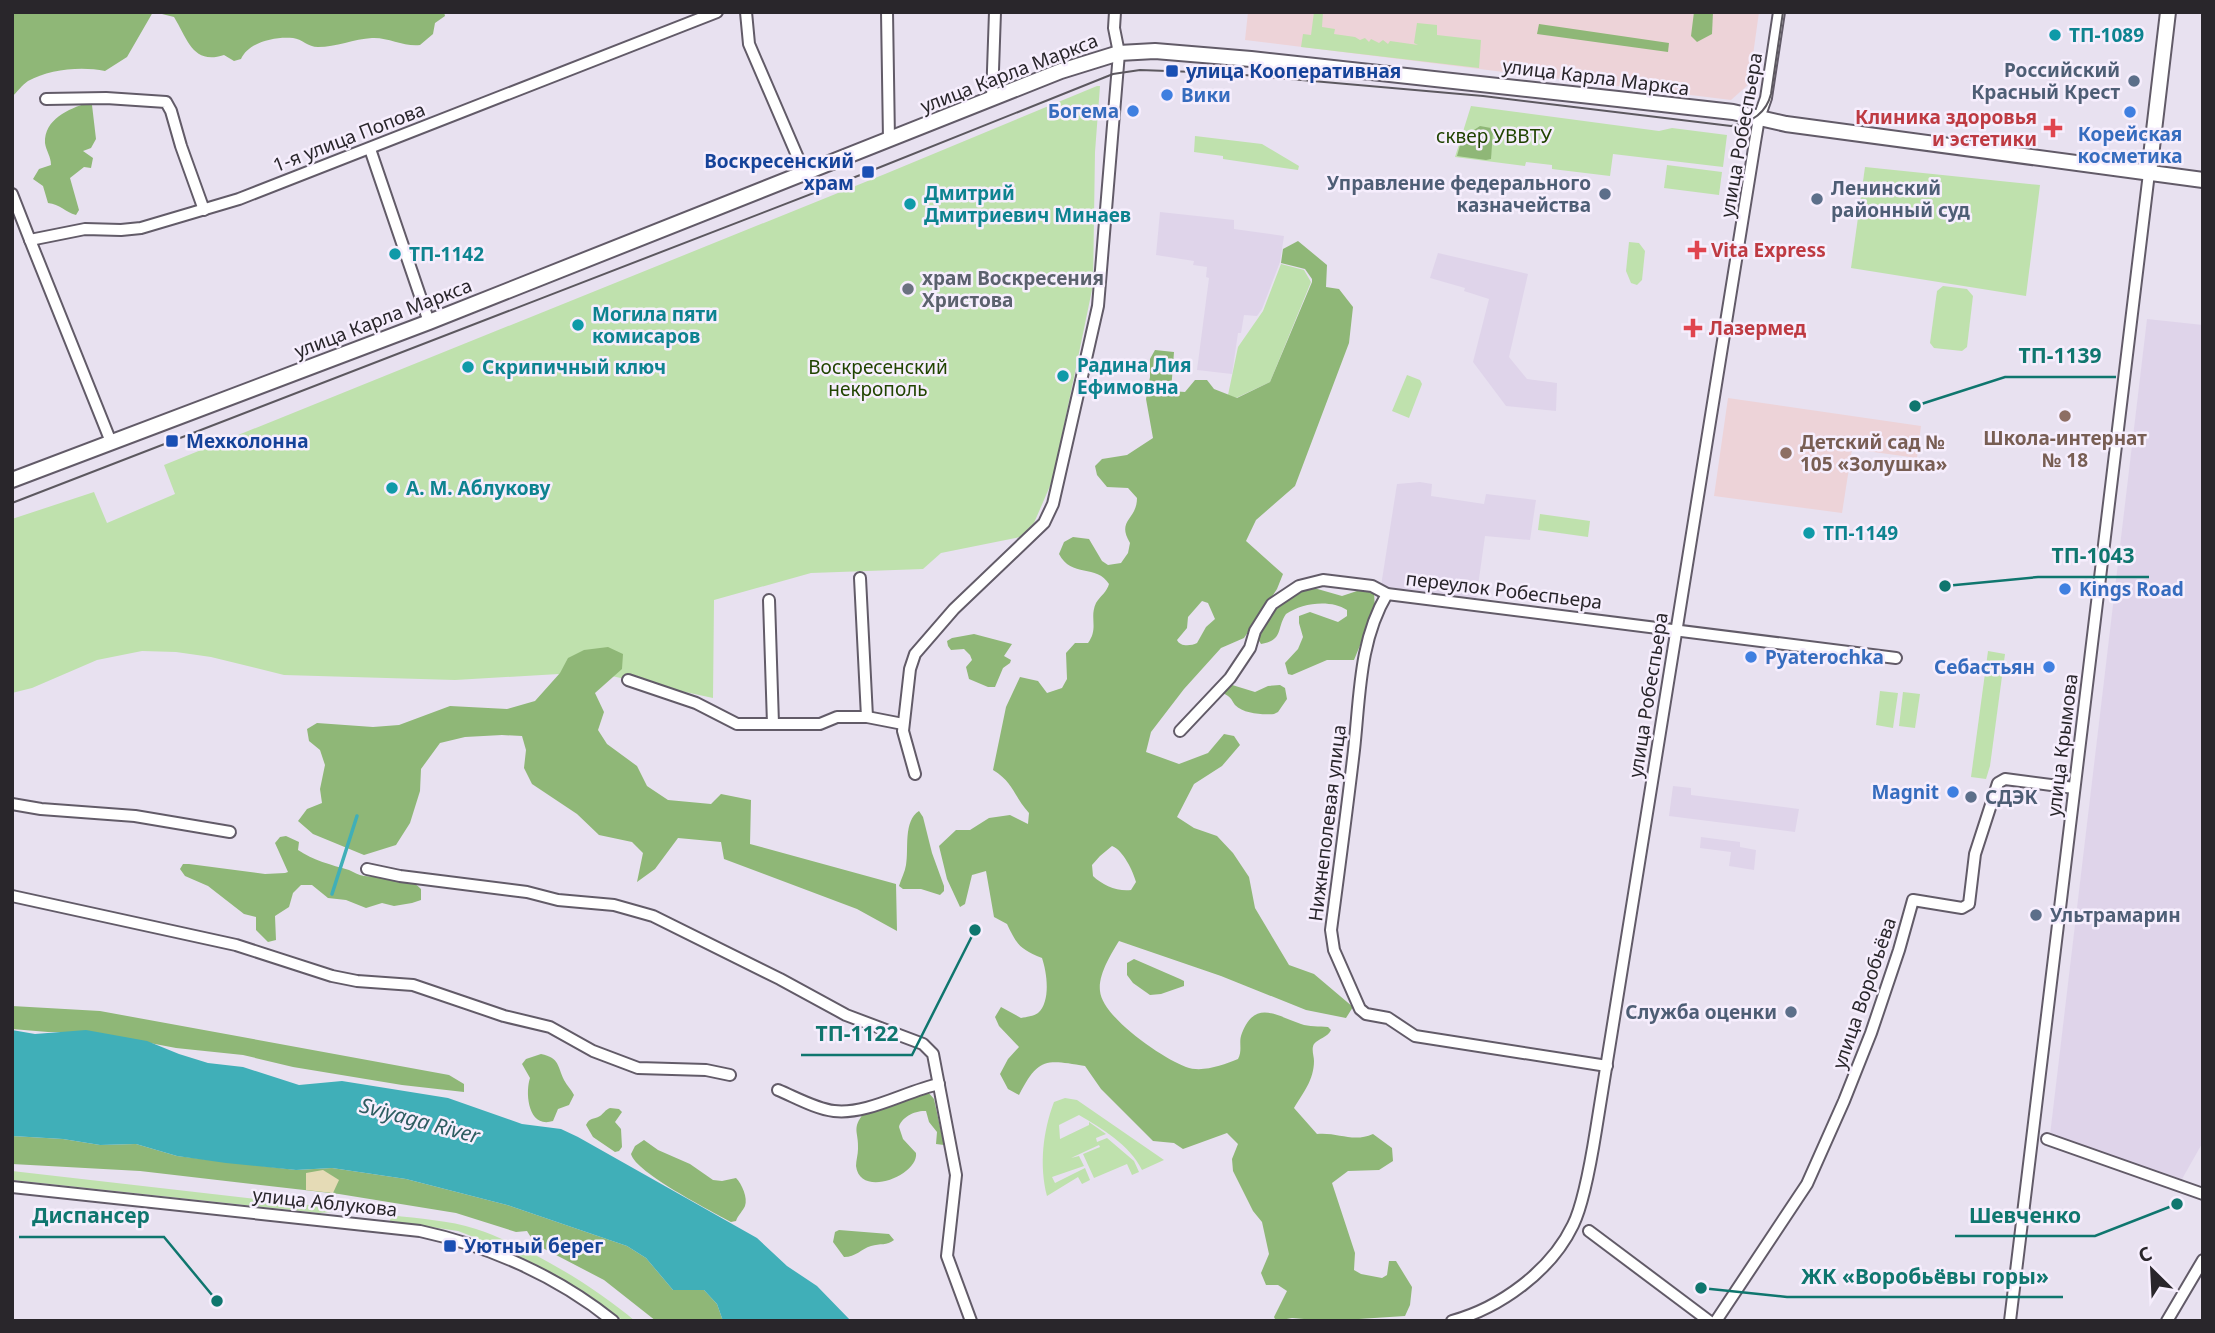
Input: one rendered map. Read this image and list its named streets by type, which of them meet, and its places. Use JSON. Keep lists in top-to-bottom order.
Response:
{
  "streets": {
    "main road": ["улица Карла Маркса"],
    "street": [
      "улица Робеспьера",
      "1-я улица Попова",
      "переулок Робеспьера",
      "улица Крымова",
      "Нижнеполевая улица",
      "улица Воробьёва",
      "улица Аблукова"
    ]
  },
  "crossings": [
    ["улица Карла Маркса", "улица Робеспьера"],
    ["улица Карла Маркса", "улица Крымова"],
    ["улица Робеспьера", "переулок Робеспьера"],
    ["улица Робеспьера", "Нижнеполевая улица"],
    ["переулок Робеспьера", "Нижнеполевая улица"],
    ["улица Крымова", "улица Воробьёва"]
  ],
  "water": ["Sviyaga River"],
  "parks": ["сквер УВВТУ", "Воскресенский некрополь"],
  "places": {
    "other": [
      "ТП-1089",
      "Российский Красный Крест",
      "Вики",
      "Богема",
      "Корейская косметика",
      "Управление федерального казначейства",
      "Ленинский районный суд",
      "Дмитрий Дмитриевич Минаев",
      "ТП-1142",
      "храм Воскресения Христова",
      "Могила пяти комисаров",
      "Скрипичный ключ",
      "Радина Лия Ефимовна",
      "ТП-1139",
      "Школа-интернат № 18",
      "Детский сад № 105 «Золушка»",
      "А. М. Аблукову",
      "ТП-1149",
      "ТП-1043",
      "Kings Road",
      "Pyaterochka",
      "Себастьян",
      "Magnit",
      "СДЭК",
      "Ультрамарин",
      "ТП-1122",
      "Служба оценки",
      "Шевченко",
      "ЖК «Воробьёвы горы»",
      "Диспансер"
    ],
    "transit": [
      "улица Кооперативная",
      "Воскресенский храм",
      "Мехколонна",
      "Уютный берег"
    ],
    "health": ["Клиника здоровья и эстетики", "Vita Express", "Лазермед"]
  },
  "north": "top left"
}
